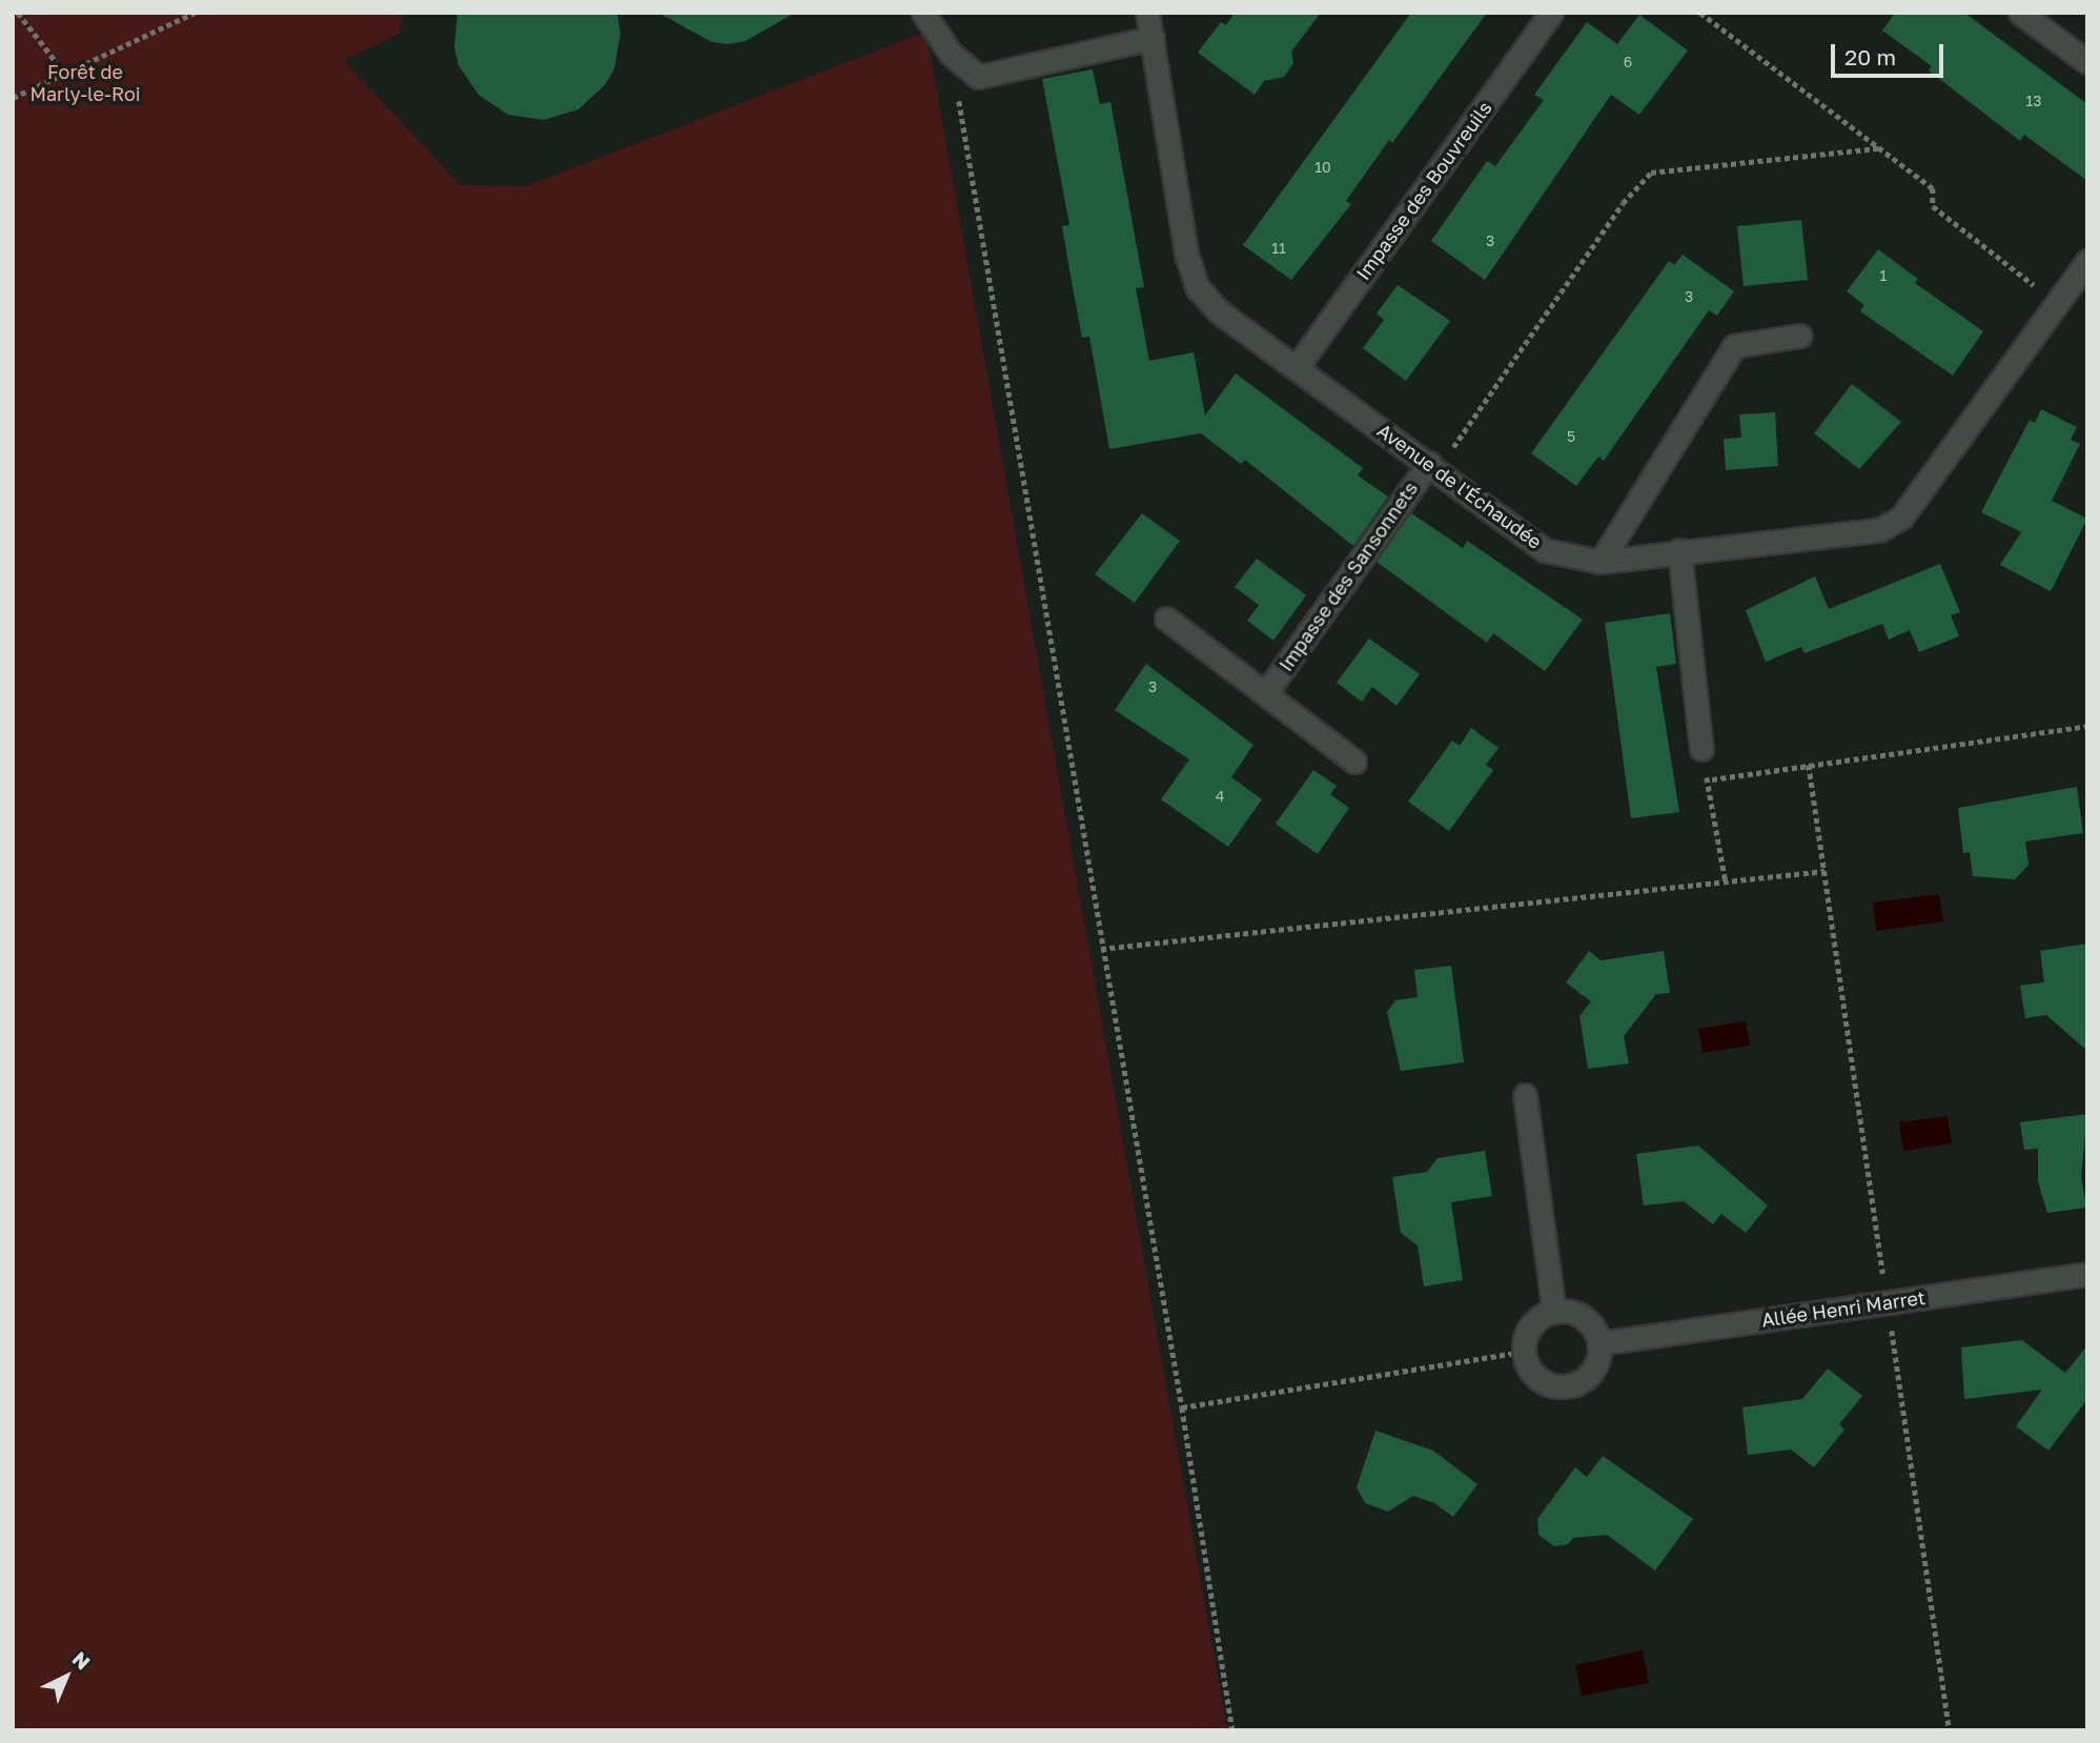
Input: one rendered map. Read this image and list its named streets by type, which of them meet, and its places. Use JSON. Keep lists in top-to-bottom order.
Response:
{
  "streets": {
    "street": [
      "Impasse des Bouvreuils",
      "Avenue de l'Échaudée",
      "Impasse des Sansonnets",
      "Allée Henri Marret"
    ]
  },
  "crossings": [
    ["Impasse des Bouvreuils", "Avenue de l'Échaudée"],
    ["Avenue de l'Échaudée", "Impasse des Sansonnets"]
  ],
  "parks": ["Forêt de Marly-le-Roi"],
  "house_numbers": [
    "6",
    "13",
    "10",
    "3",
    "11",
    "1",
    "3",
    "5",
    "3",
    "4"
  ],
  "scale_bar": "20 m",
  "north": "top right"
}
